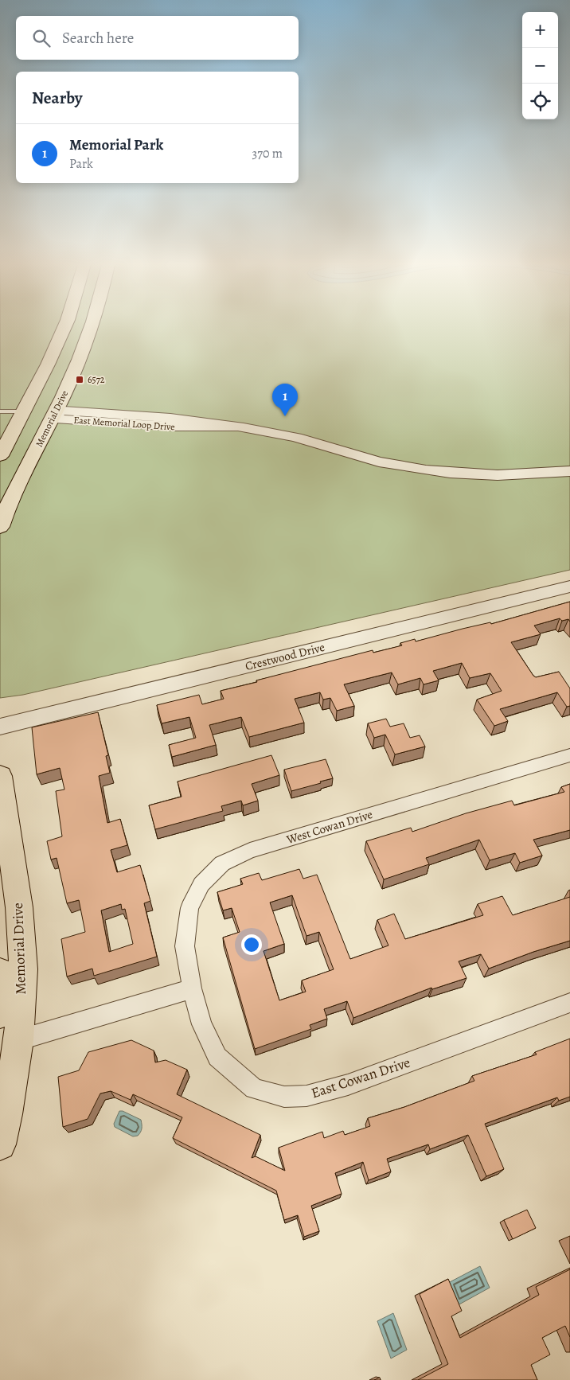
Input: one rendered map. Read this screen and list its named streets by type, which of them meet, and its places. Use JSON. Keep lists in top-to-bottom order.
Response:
{
  "streets": {
    "main road": ["Memorial Drive"],
    "street": [
      "East Memorial Loop Drive",
      "Crestwood Drive",
      "West Cowan Drive",
      "East Cowan Drive"
    ]
  },
  "crossings": [
    ["Memorial Drive", "East Memorial Loop Drive"],
    ["West Cowan Drive", "East Cowan Drive"]
  ],
  "places": {
    "transit": ["6572"]
  },
  "page": {
    "map_buttons": ["+", "−"],
    "search": "Search here",
    "heading": "Nearby",
    "list": [
      {
        "mark": "1",
        "name": "Memorial Park",
        "note": "Park",
        "value": "370 m"
      }
    ],
    "pins": "1"
  }
}
